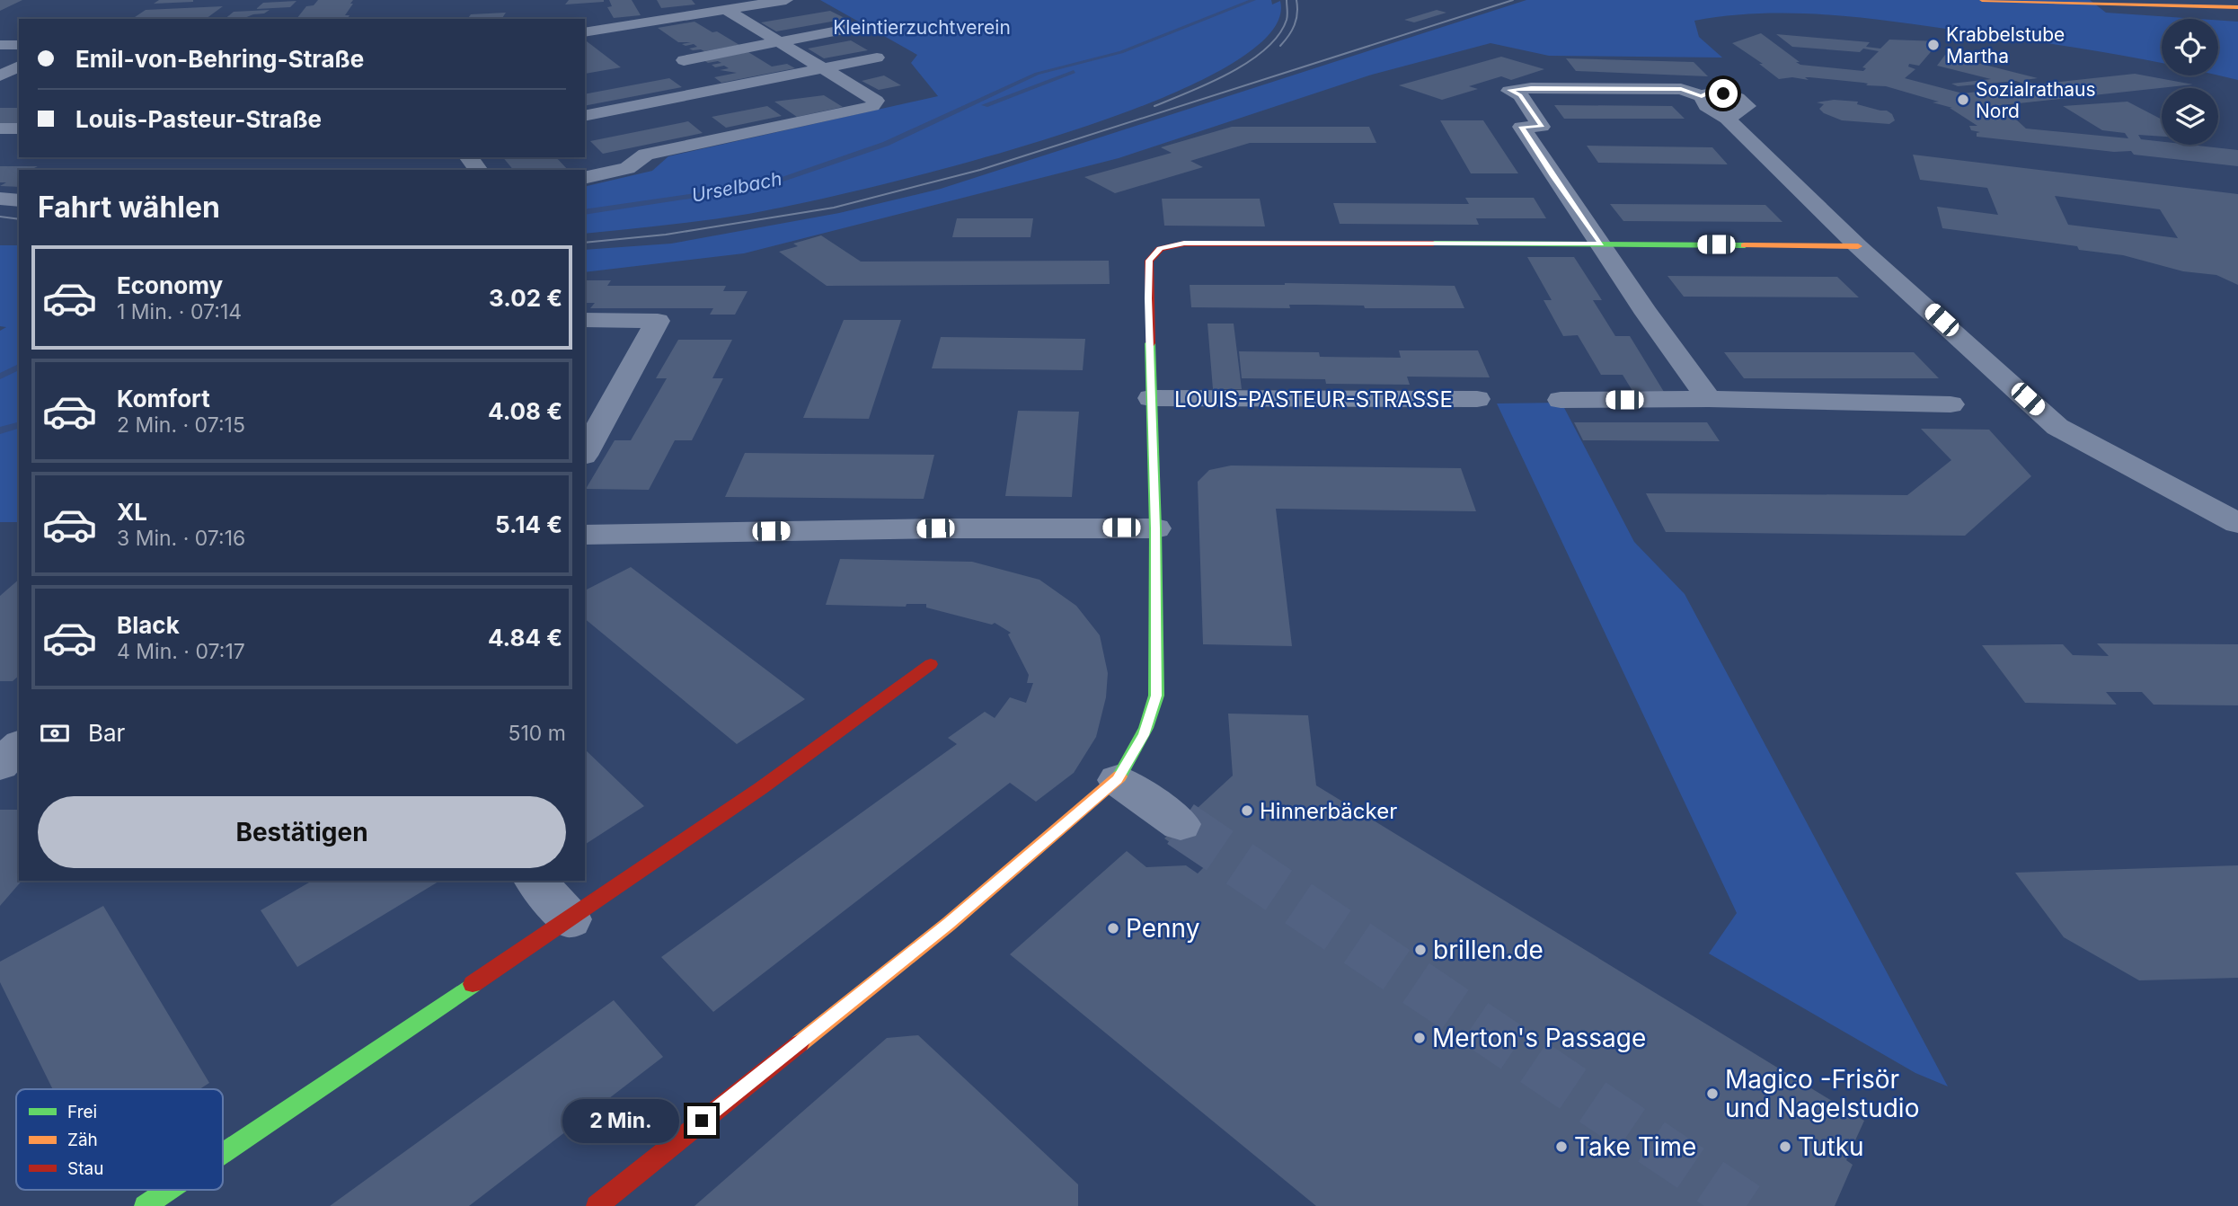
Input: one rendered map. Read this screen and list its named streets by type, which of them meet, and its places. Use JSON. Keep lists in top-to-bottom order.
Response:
{
  "streets": {
    "main road": ["LOUIS-PASTEUR-STRASSE"]
  },
  "water": ["Urselbach"],
  "parks": ["Kleintierzuchtverein"],
  "places": [
    "Krabbelstube Martha",
    "Sozialrathaus Nord",
    "Hinnerbäcker",
    "Penny",
    "brillen.de",
    "Merton's Passage",
    "Magico -Frisör und Nagelstudio",
    "Take Time",
    "Tutku"
  ],
  "legend": ["Frei", "Zäh", "Stau"],
  "page": {
    "banner": ["Emil-von-Behring-Straße", "Louis-Pasteur-Straße"],
    "heading": "Fahrt wählen",
    "list": [
      {
        "name": "Economy",
        "note": "1 Min. · 07:14",
        "value": "3.02 €"
      },
      {
        "name": "Komfort",
        "note": "2 Min. · 07:15",
        "value": "4.08 €"
      },
      {
        "name": "XL",
        "note": "3 Min. · 07:16",
        "value": "5.14 €"
      },
      {
        "name": "Black",
        "note": "4 Min. · 07:17",
        "value": "4.84 €"
      }
    ],
    "pay": ["Bar", "510 m"],
    "buttons": "Bestätigen",
    "bubble": "2 Min."
  }
}
